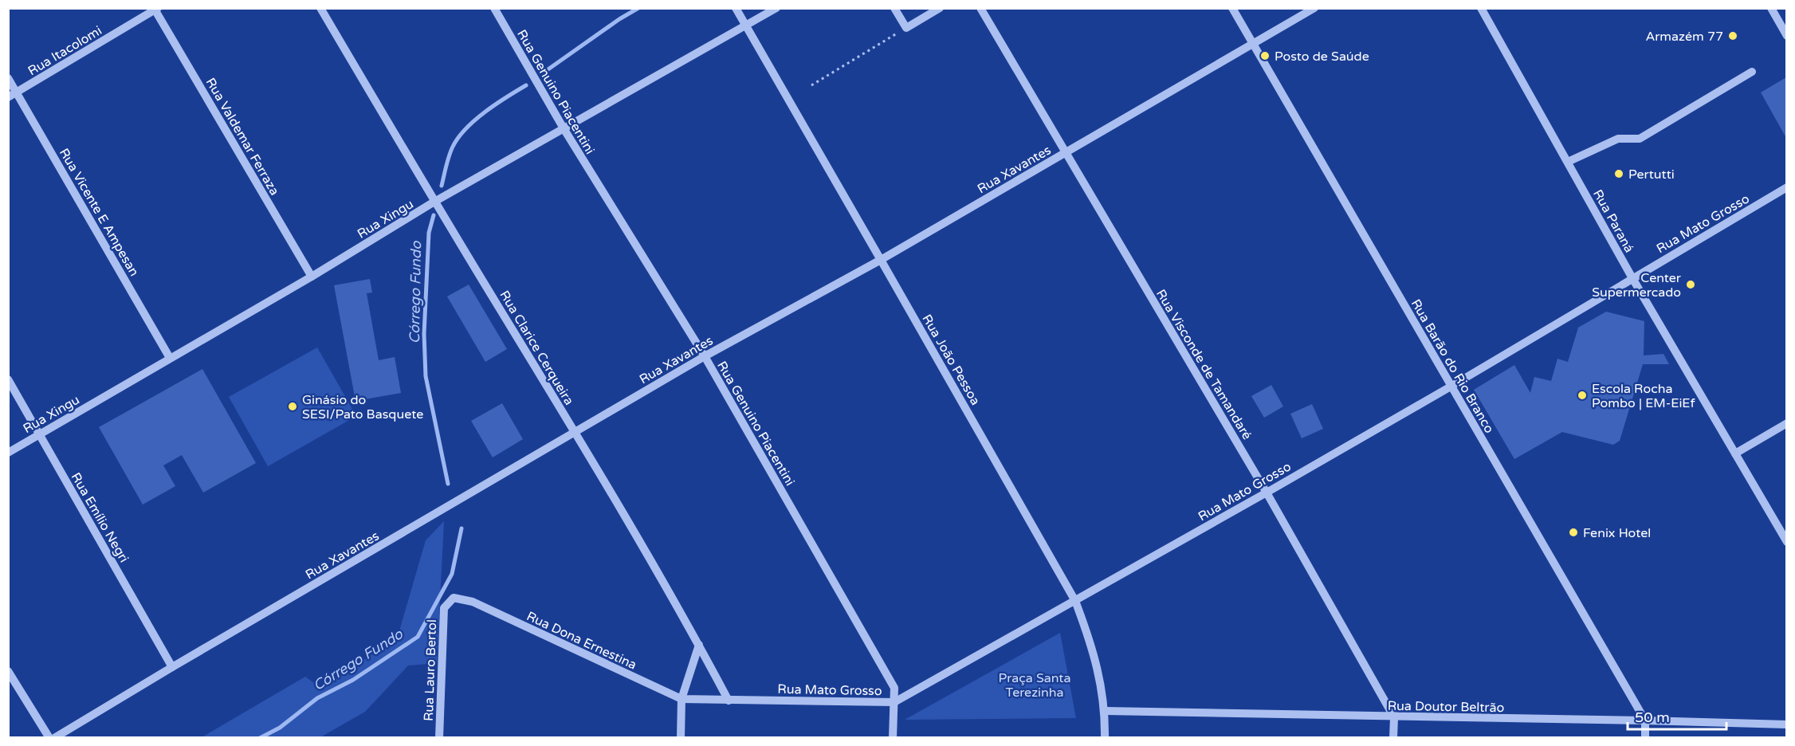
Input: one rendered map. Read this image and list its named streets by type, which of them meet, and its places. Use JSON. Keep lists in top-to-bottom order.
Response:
{
  "streets": {
    "street": [
      "Rua Itacolomi",
      "Rua Genuino Piacentini",
      "Rua Valdemar Ferraza",
      "Rua Xavantes",
      "Rua Vicente E Ampesan",
      "Rua Xingu",
      "Rua Paraná",
      "Rua Mato Grosso",
      "Rua Clarice Cerqueira",
      "Rua João Pessoa",
      "Rua Visconde de Tamandaré",
      "Rua Barão do Rio Branco",
      "Rua Emílio Negri",
      "Rua Dona Ernestina",
      "Rua Lauro Bertol",
      "Rua Doutor Beltrão"
    ]
  },
  "crossings": [
    ["Rua Itacolomi", "Rua Valdemar Ferraza"],
    ["Rua Itacolomi", "Rua Vicente E Ampesan"],
    ["Rua Genuino Piacentini", "Rua Xavantes"],
    ["Rua Genuino Piacentini", "Rua Xingu"],
    ["Rua Genuino Piacentini", "Rua Mato Grosso"],
    ["Rua Valdemar Ferraza", "Rua Xingu"],
    ["Rua Xavantes", "Rua Clarice Cerqueira"],
    ["Rua Xavantes", "Rua João Pessoa"],
    ["Rua Xavantes", "Rua Visconde de Tamandaré"],
    ["Rua Xavantes", "Rua Barão do Rio Branco"],
    ["Rua Xavantes", "Rua Emílio Negri"],
    ["Rua Vicente E Ampesan", "Rua Xingu"],
    ["Rua Xingu", "Rua Clarice Cerqueira"],
    ["Rua Xingu", "Rua João Pessoa"],
    ["Rua Xingu", "Rua Emílio Negri"],
    ["Rua Paraná", "Rua Mato Grosso"],
    ["Rua Mato Grosso", "Rua Clarice Cerqueira"],
    ["Rua Mato Grosso", "Rua João Pessoa"],
    ["Rua Mato Grosso", "Rua Visconde de Tamandaré"],
    ["Rua Mato Grosso", "Rua Barão do Rio Branco"],
    ["Rua Mato Grosso", "Rua Dona Ernestina"],
    ["Rua João Pessoa", "Rua Doutor Beltrão"],
    ["Rua Visconde de Tamandaré", "Rua Doutor Beltrão"],
    ["Rua Barão do Rio Branco", "Rua Doutor Beltrão"],
    ["Rua Dona Ernestina", "Rua Lauro Bertol"]
  ],
  "water": ["Córrego Fundo"],
  "parks": ["Praça Santa Terezinha"],
  "places": [
    "Armazém 77",
    "Posto de Saúde",
    "Pertutti",
    "Center Supermercado",
    "Escola Rocha Pombo | EM-EiEf",
    "Ginásio do SESI/Pato Basquete",
    "Fenix Hotel"
  ],
  "scale_bar": "50 m"
}
